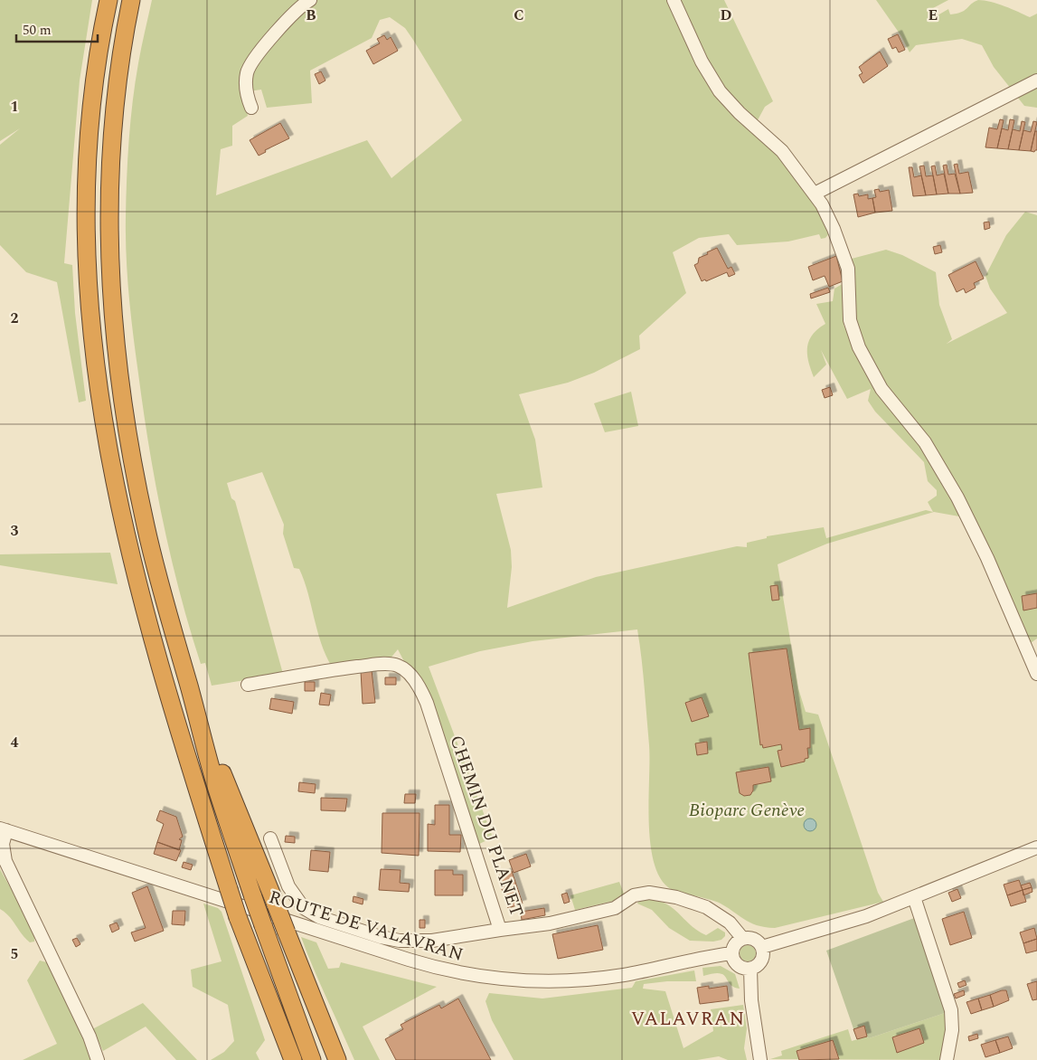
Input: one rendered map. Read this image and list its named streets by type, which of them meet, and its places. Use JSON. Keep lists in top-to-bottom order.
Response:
{
  "streets": {
    "street": ["CHEMIN DU PLANET", "ROUTE DE VALAVRAN"]
  },
  "crossings": [
    ["CHEMIN DU PLANET", "ROUTE DE VALAVRAN"]
  ],
  "districts": ["VALAVRAN"],
  "parks": ["Bioparc Genève"],
  "scale_bar": "50 m",
  "grid": {
    "columns": [
      "B",
      "C",
      "D",
      "E"
    ],
    "rows": [
      "1",
      "2",
      "3",
      "4",
      "5"
    ]
  }
}
